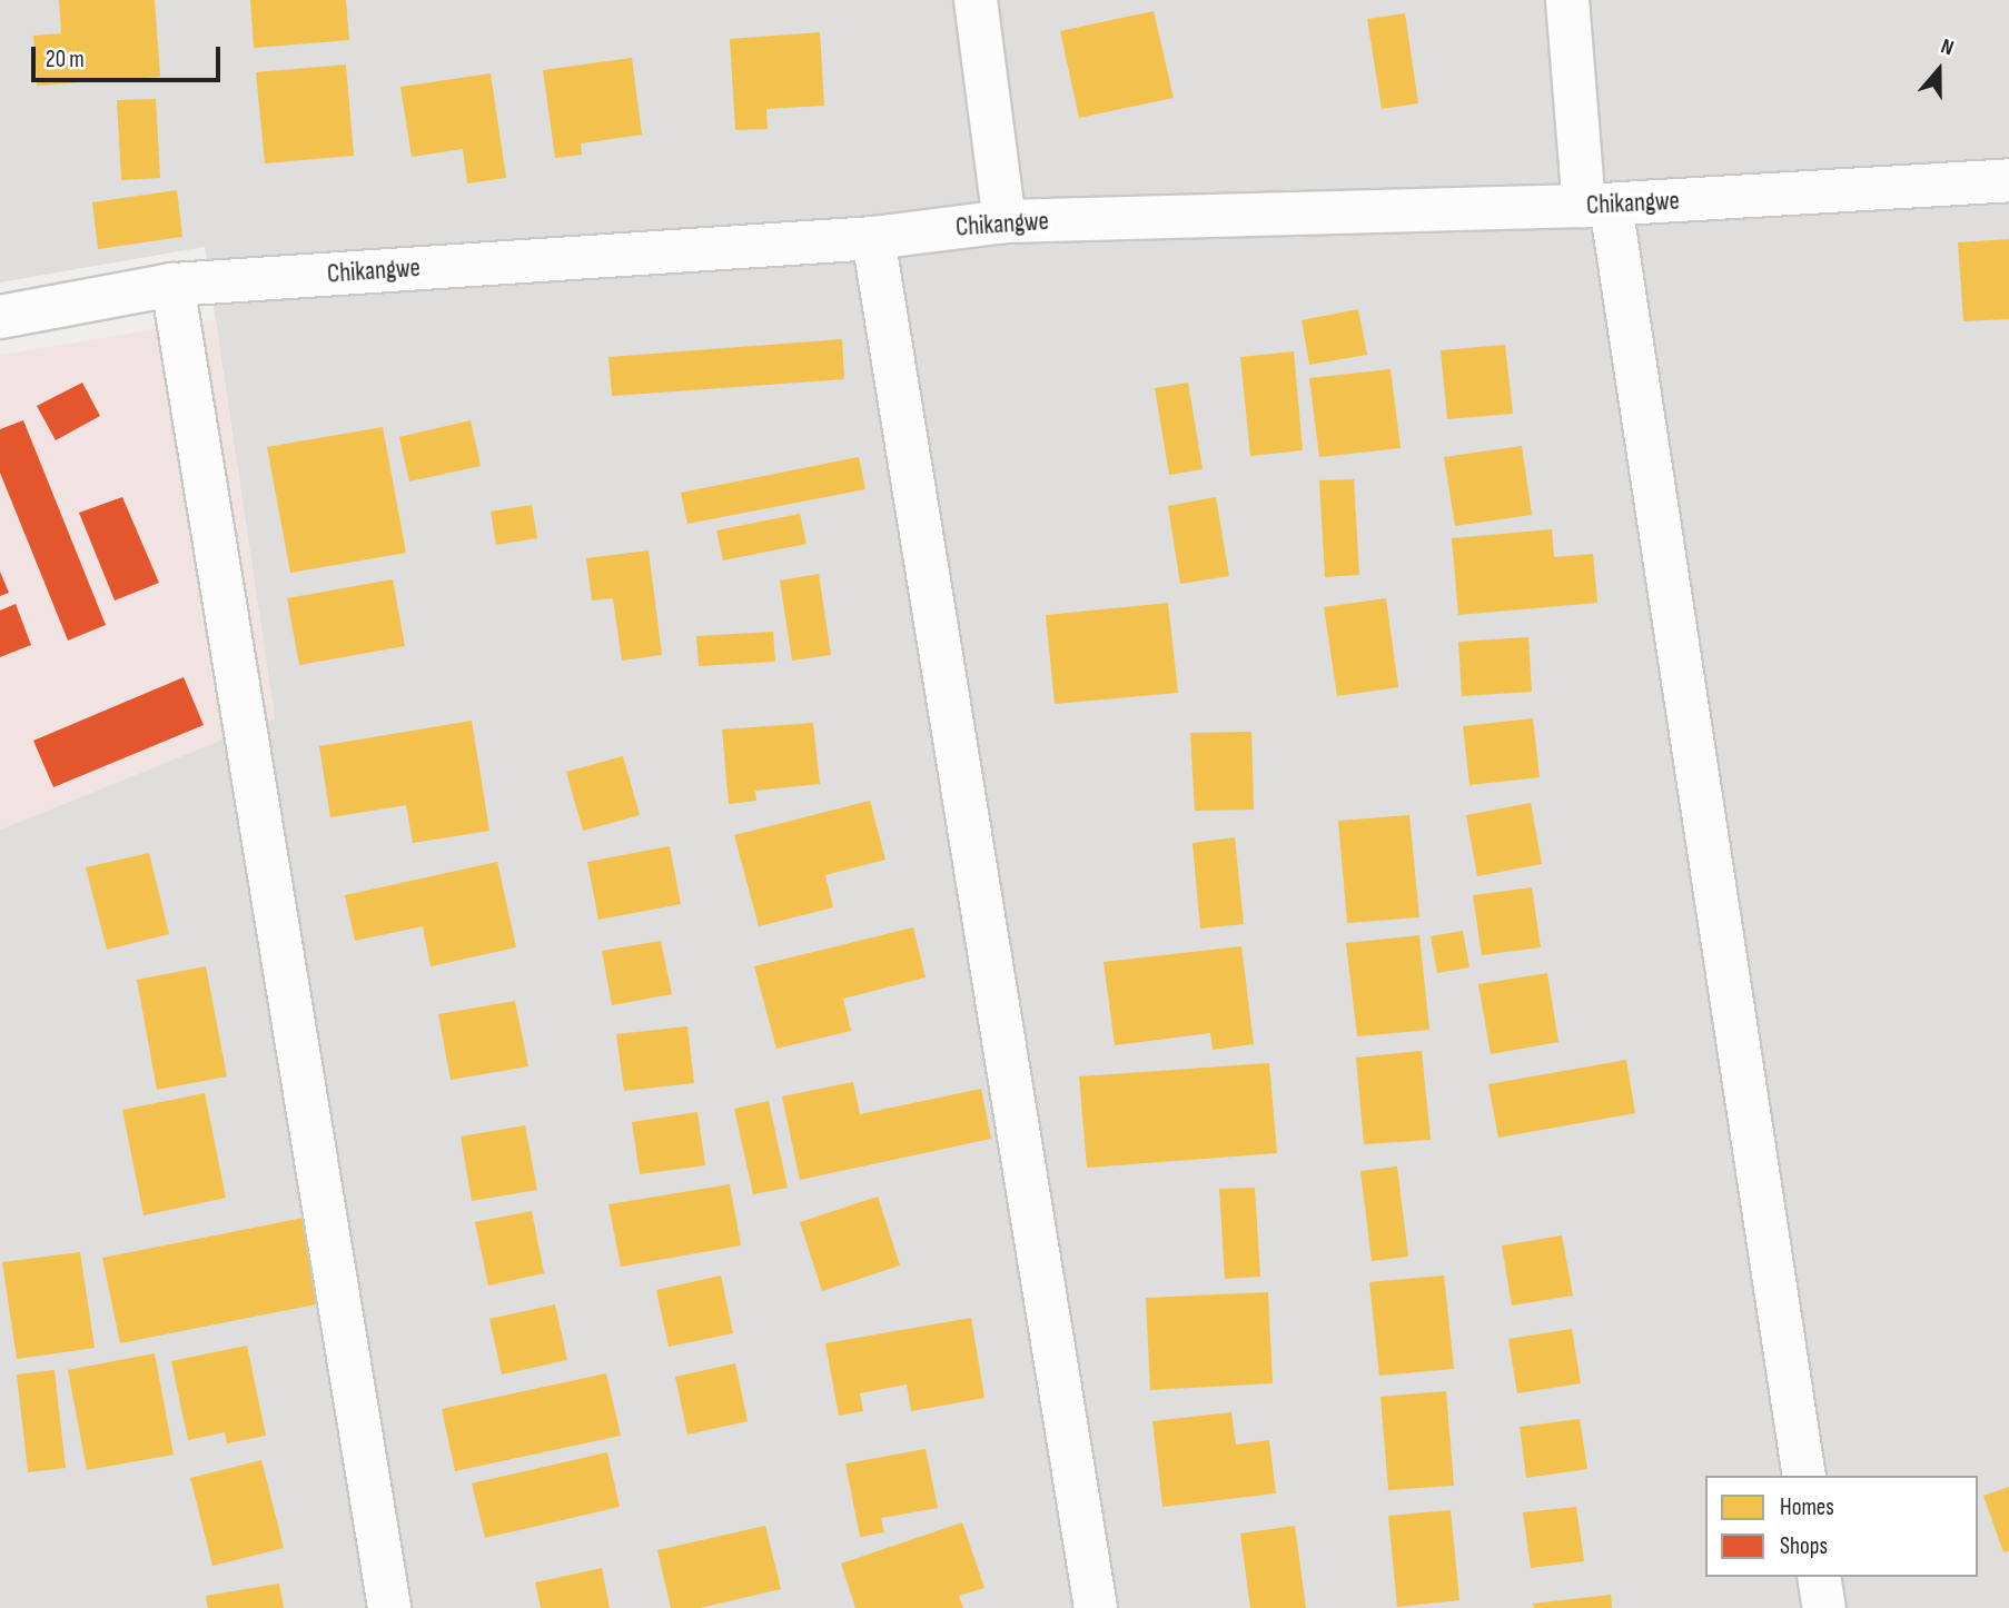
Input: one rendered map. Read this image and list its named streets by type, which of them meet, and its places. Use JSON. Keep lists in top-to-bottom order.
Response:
{
  "streets": {
    "street": ["Chikangwe"]
  },
  "legend": ["Homes", "Shops"],
  "scale_bar": "20 m",
  "north": "top"
}
